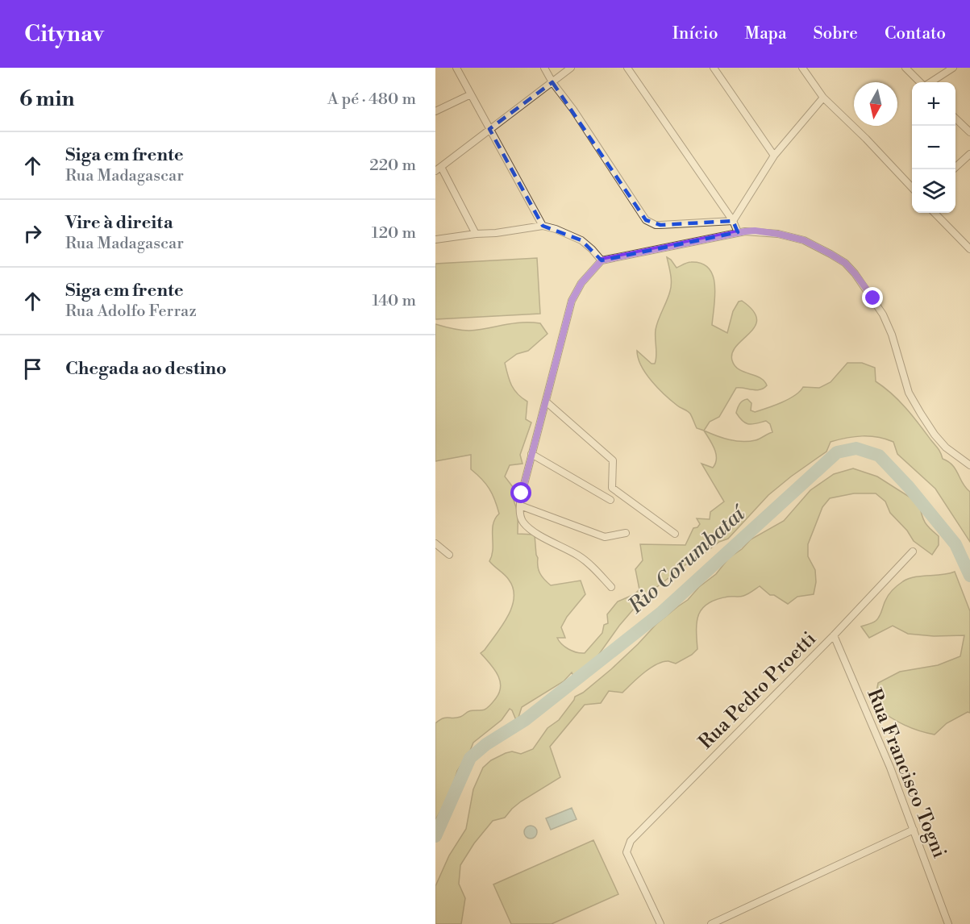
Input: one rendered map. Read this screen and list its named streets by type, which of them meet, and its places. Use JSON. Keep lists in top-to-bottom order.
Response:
{
  "streets": {
    "street": ["Rua Pedro Proetti", "Rua Francisco Togni"]
  },
  "crossings": [
    ["Rua Pedro Proetti", "Rua Francisco Togni"]
  ],
  "water": ["Rio Corumbataí"],
  "north": "bottom",
  "page": {
    "header": "Citynav",
    "nav": [
      "Início",
      "Mapa",
      "Sobre",
      "Contato"
    ],
    "heading": ["6 min", "A pé · 480 m"],
    "map_buttons": ["+", "−"],
    "list": [
      ["Siga em frente", "Rua Madagascar", "220 m"],
      ["Vire à direita", "Rua Madagascar", "120 m"],
      ["Siga em frente", "Rua Adolfo Ferraz", "140 m"],
      "Chegada ao destino"
    ]
  }
}
